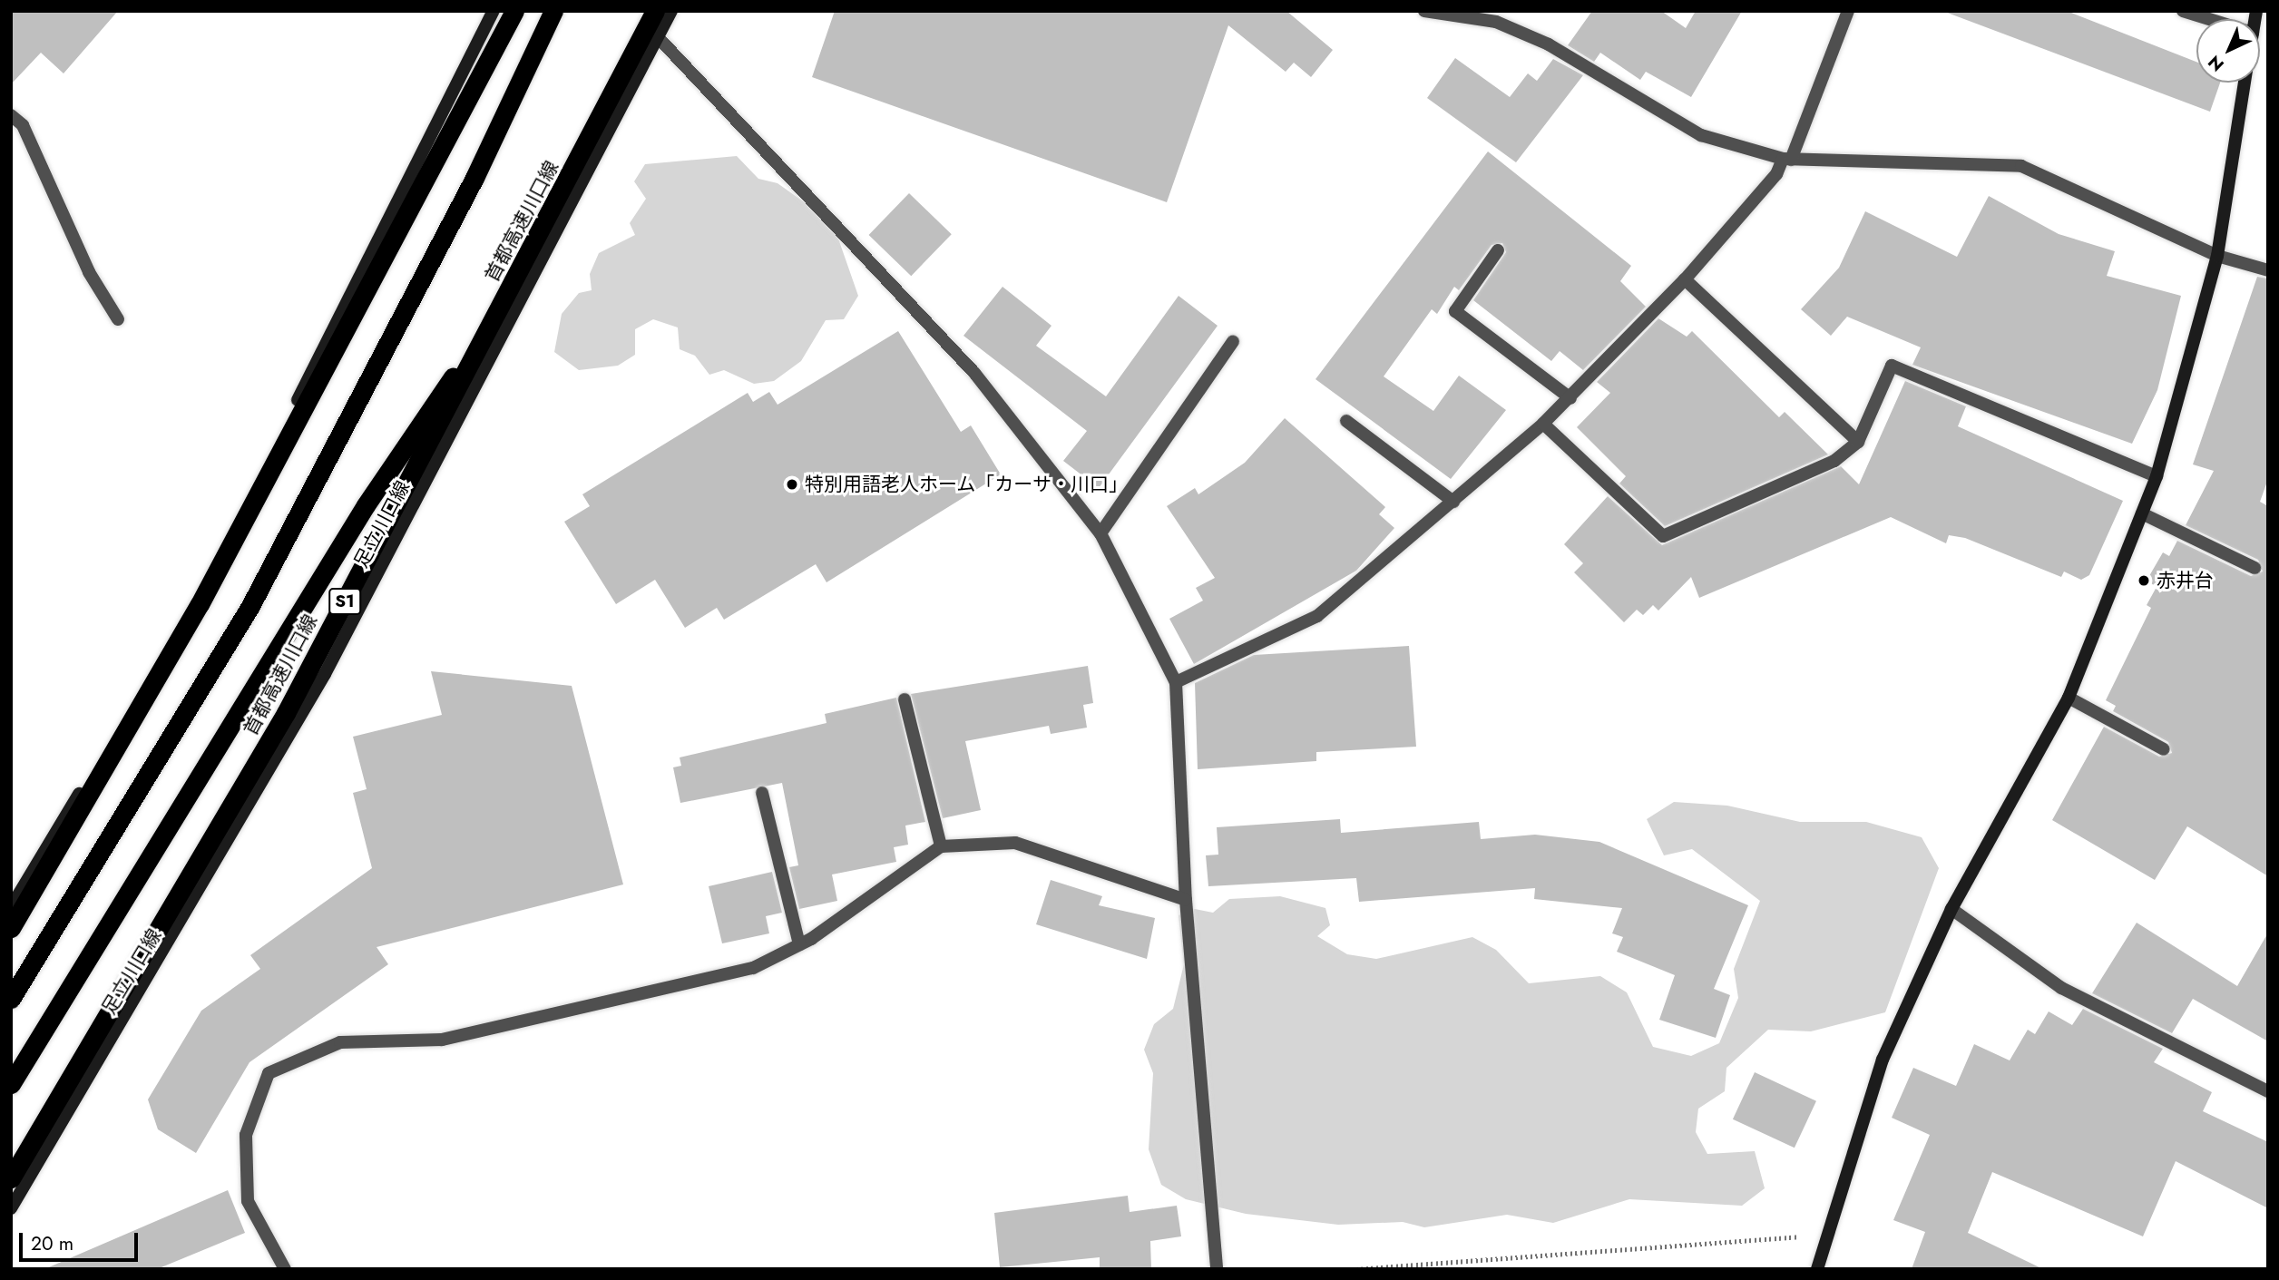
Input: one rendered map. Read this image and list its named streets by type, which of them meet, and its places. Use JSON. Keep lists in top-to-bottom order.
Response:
{
  "streets": {
    "highway": ["首都高速川口線", "S1"],
    "main road": ["足立川口線"]
  },
  "places": ["特別用語老人ホーム「カーサ・川口」", "赤井台"],
  "scale_bar": "20 m",
  "north": "bottom left"
}
